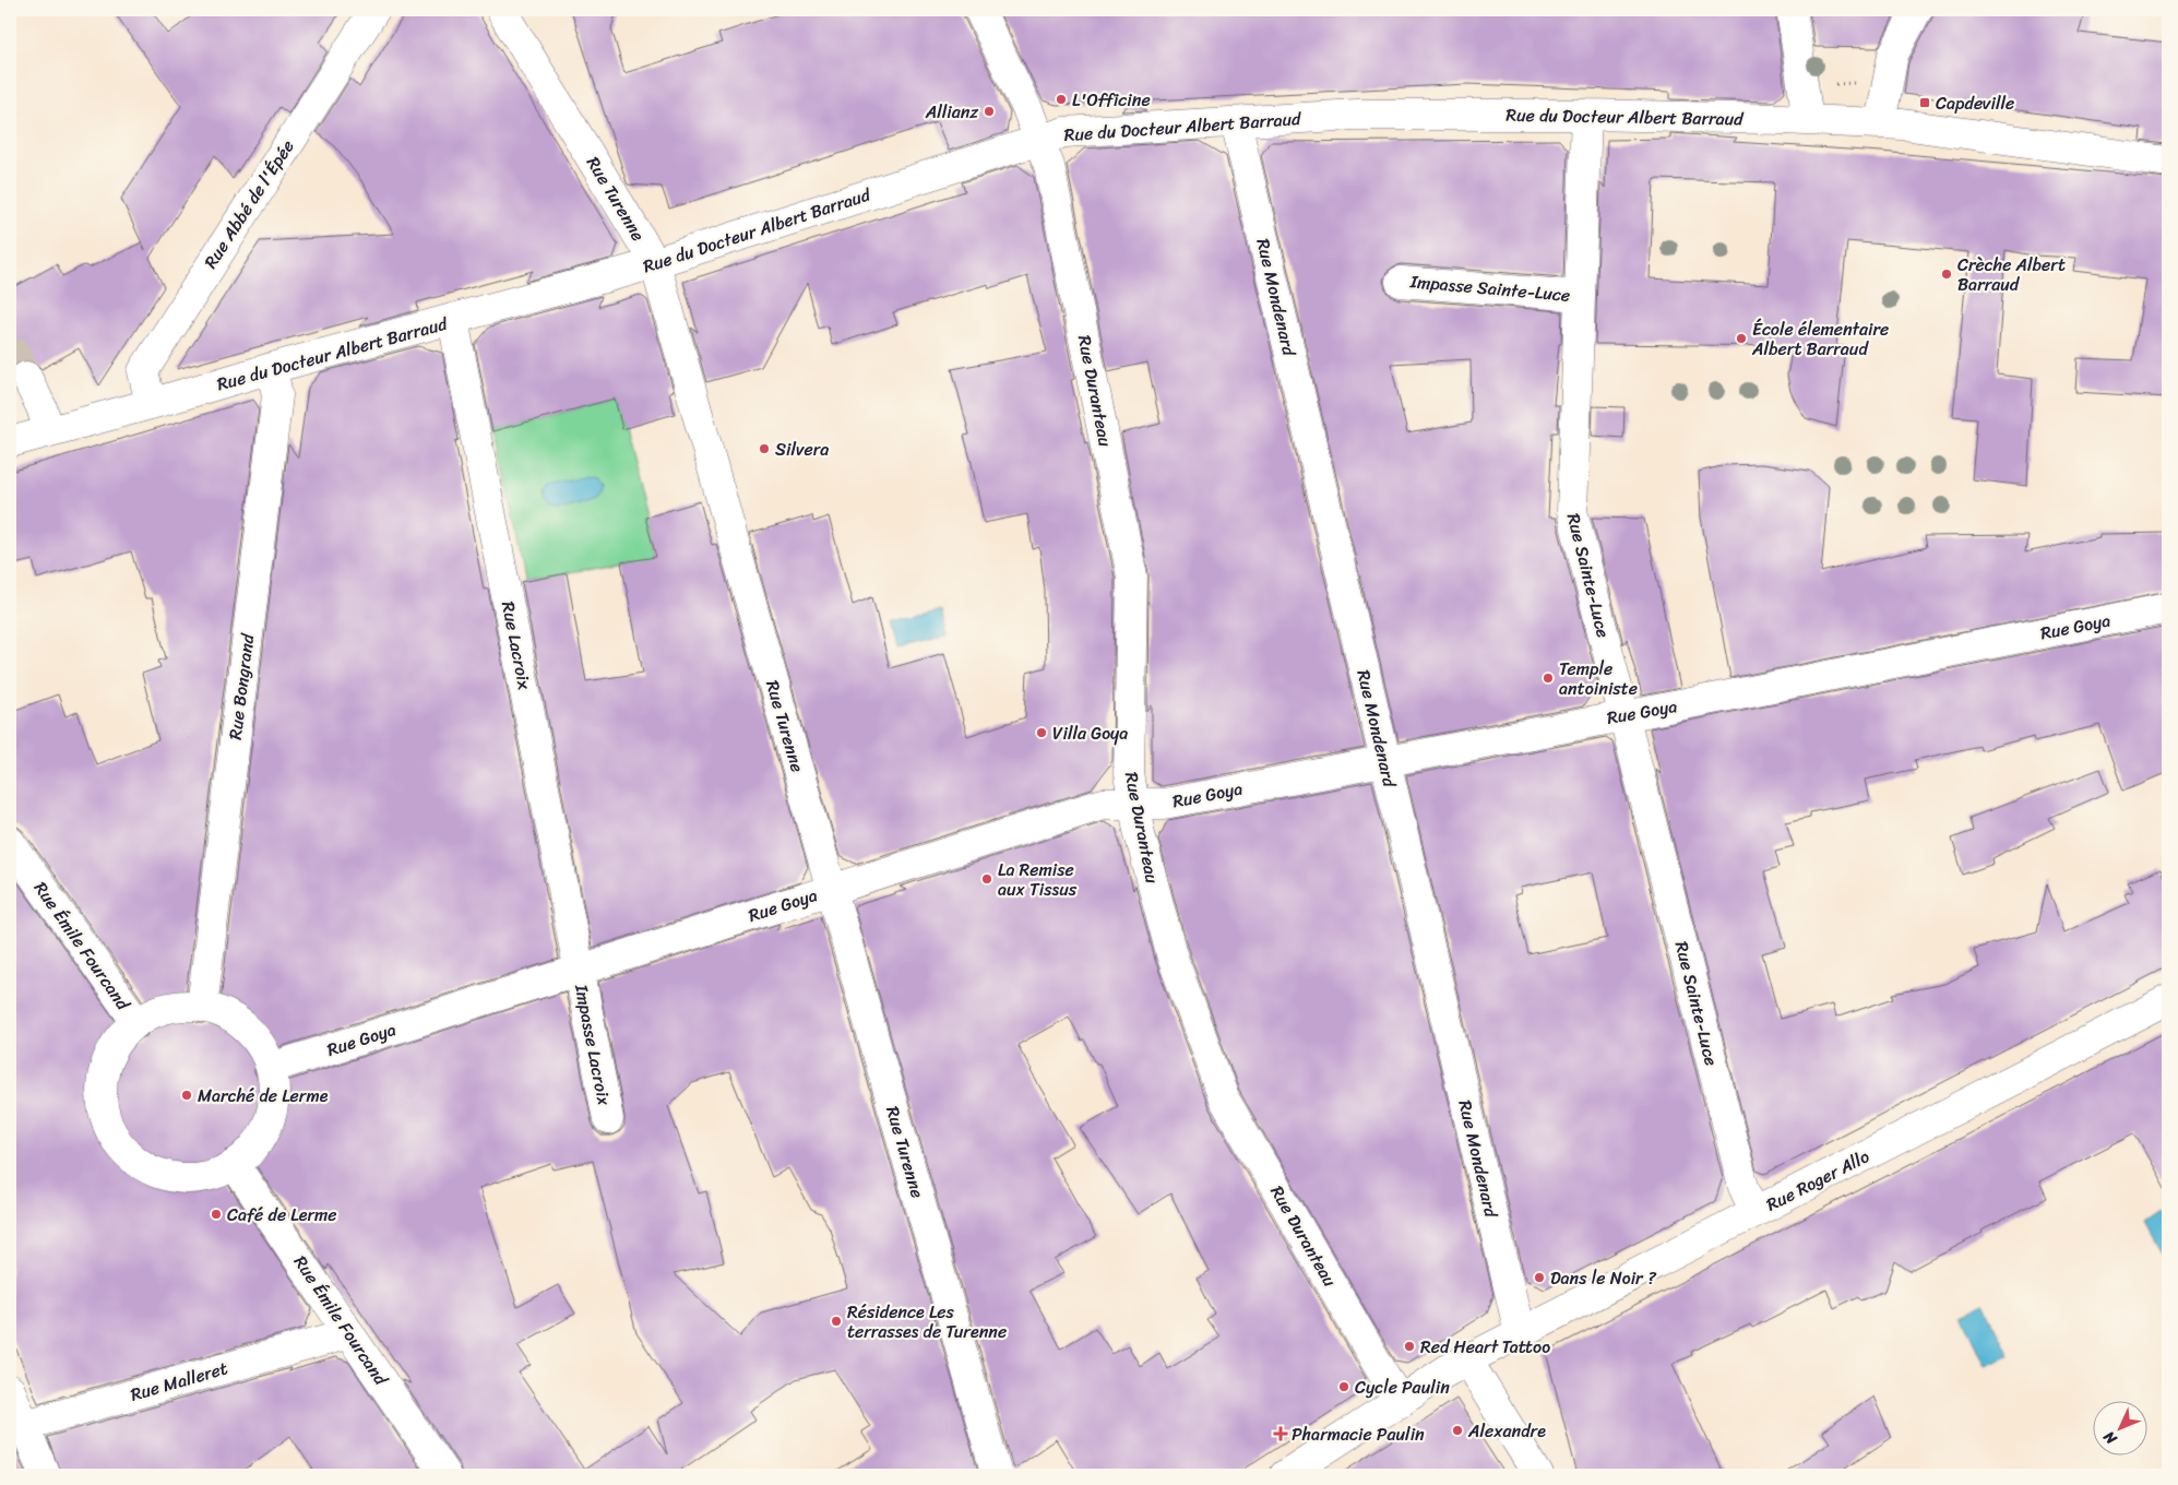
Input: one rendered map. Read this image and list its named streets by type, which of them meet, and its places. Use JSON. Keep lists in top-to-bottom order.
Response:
{
  "streets": {
    "street": [
      "Rue du Docteur Albert Barraud",
      "Rue Turenne",
      "Rue Abbé de l'Épée",
      "Impasse Sainte-Luce",
      "Rue Mondenard",
      "Rue Duranteau",
      "Rue Sainte-Luce",
      "Rue Goya",
      "Rue Lacroix",
      "Rue Bongrand",
      "Rue Émile Fourcand",
      "Impasse Lacroix",
      "Rue Roger Allo",
      "Rue Malleret"
    ]
  },
  "crossings": [
    ["Rue du Docteur Albert Barraud", "Rue Turenne"],
    ["Rue du Docteur Albert Barraud", "Rue Abbé de l'Épée"],
    ["Rue du Docteur Albert Barraud", "Rue Mondenard"],
    ["Rue du Docteur Albert Barraud", "Rue Duranteau"],
    ["Rue du Docteur Albert Barraud", "Rue Sainte-Luce"],
    ["Rue du Docteur Albert Barraud", "Rue Lacroix"],
    ["Rue du Docteur Albert Barraud", "Rue Bongrand"],
    ["Rue Turenne", "Rue Goya"],
    ["Impasse Sainte-Luce", "Rue Sainte-Luce"],
    ["Rue Mondenard", "Rue Goya"],
    ["Rue Mondenard", "Rue Roger Allo"],
    ["Rue Duranteau", "Rue Goya"],
    ["Rue Duranteau", "Rue Roger Allo"],
    ["Rue Sainte-Luce", "Rue Goya"],
    ["Rue Sainte-Luce", "Rue Roger Allo"],
    ["Rue Goya", "Rue Lacroix"],
    ["Rue Goya", "Rue Bongrand"],
    ["Rue Goya", "Rue Émile Fourcand"],
    ["Rue Goya", "Impasse Lacroix"],
    ["Rue Lacroix", "Impasse Lacroix"],
    ["Rue Bongrand", "Rue Émile Fourcand"],
    ["Rue Émile Fourcand", "Rue Malleret"]
  ],
  "places": {
    "other": [
      "L'Officine",
      "Allianz",
      "Crèche Albert Barraud",
      "École élementaire Albert Barraud",
      "Silvera",
      "Temple antoiniste",
      "Villa Goya",
      "La Remise aux Tissus",
      "Marché de Lerme",
      "Café de Lerme",
      "Dans le Noir ?",
      "Résidence Les terrasses de Turenne",
      "Red Heart Tattoo",
      "Cycle Paulin",
      "Alexandre"
    ],
    "transit": ["Capdeville"],
    "health": ["Pharmacie Paulin"]
  },
  "north": "bottom left"
}
